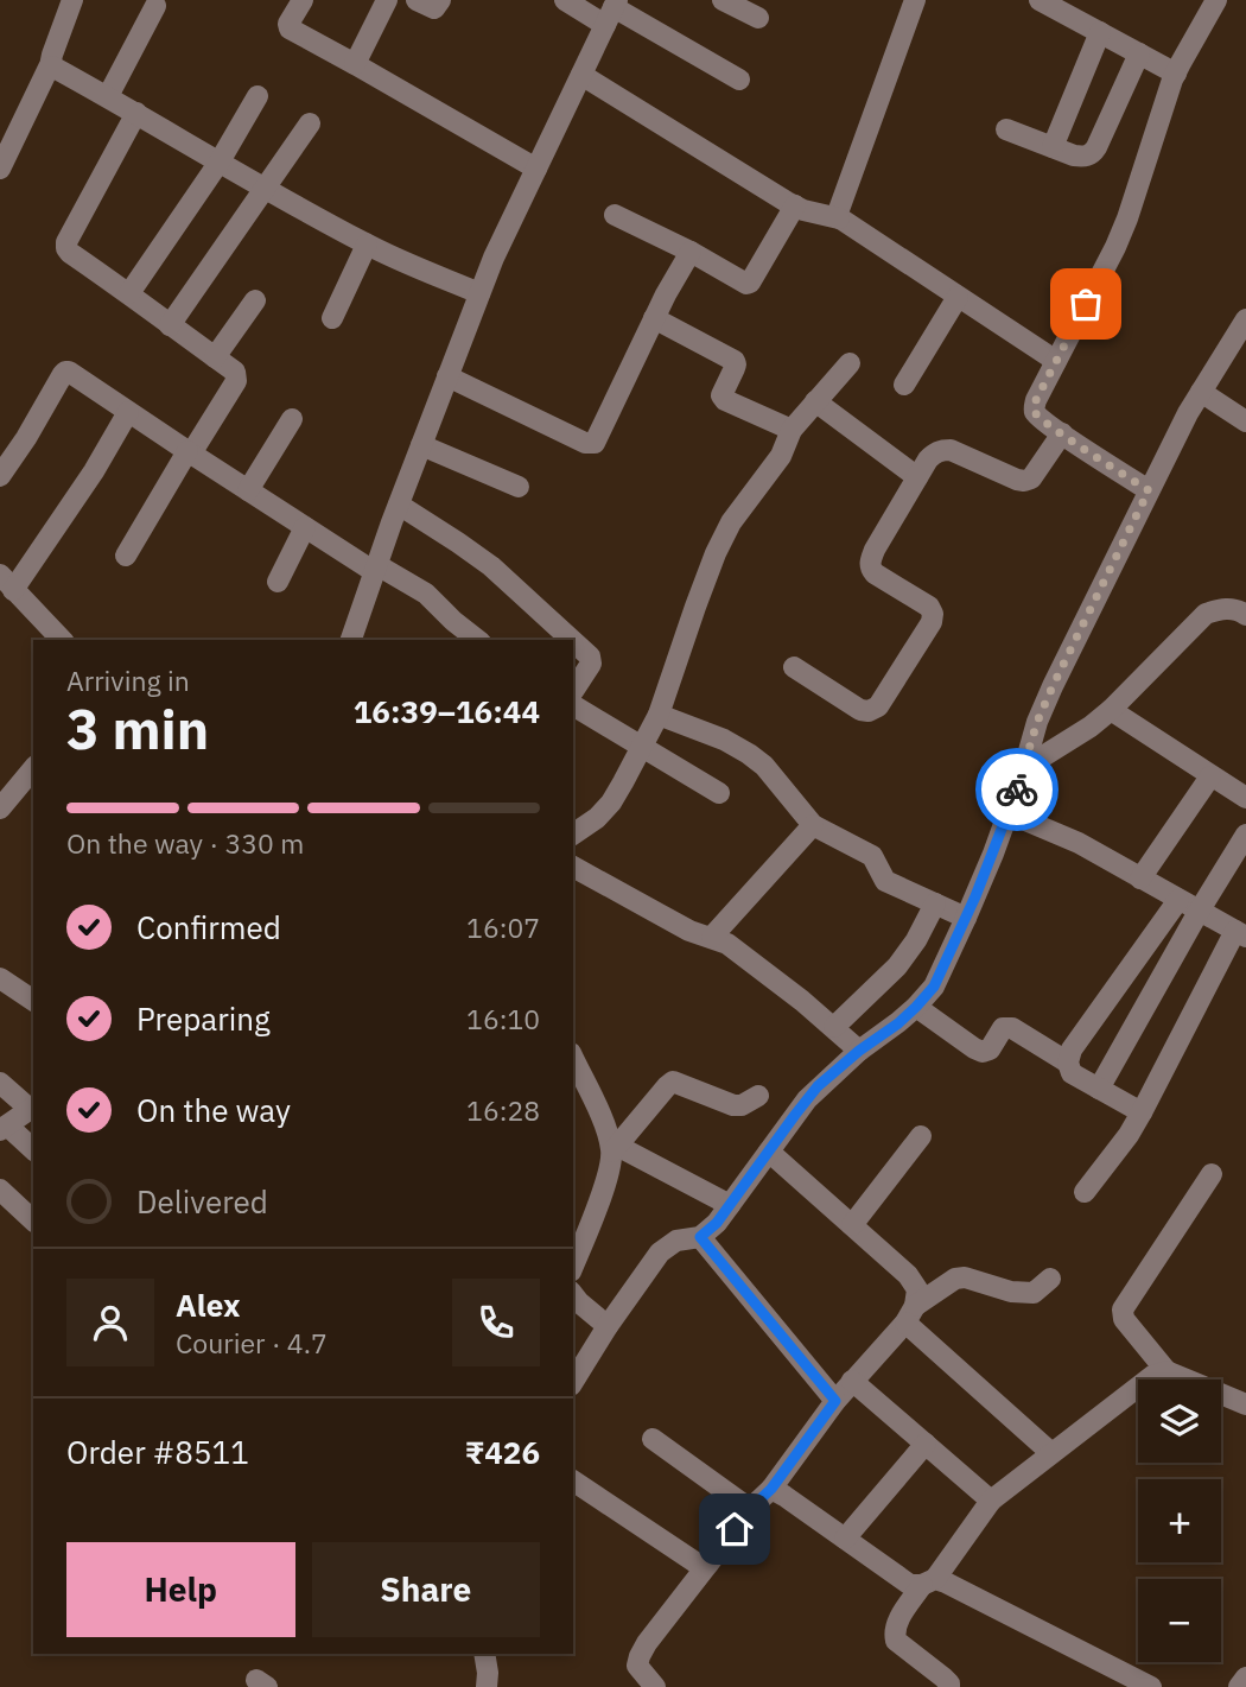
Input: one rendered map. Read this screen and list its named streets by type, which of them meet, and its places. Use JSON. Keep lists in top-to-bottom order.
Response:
{
  "page": {
    "heading": ["3 min", "Arriving in", "16:39–16:44"],
    "panel": [
      "Alex",
      "Courier · 4.7",
      "Order #8511",
      "₹426"
    ],
    "bar": "On the way · 330 m",
    "list": [
      ["Confirmed", "16:07"],
      ["Preparing", "16:10"],
      ["On the way", "16:28"],
      "Delivered"
    ],
    "map_buttons": ["+", "−"],
    "buttons": ["Help", "Share"]
  }
}
